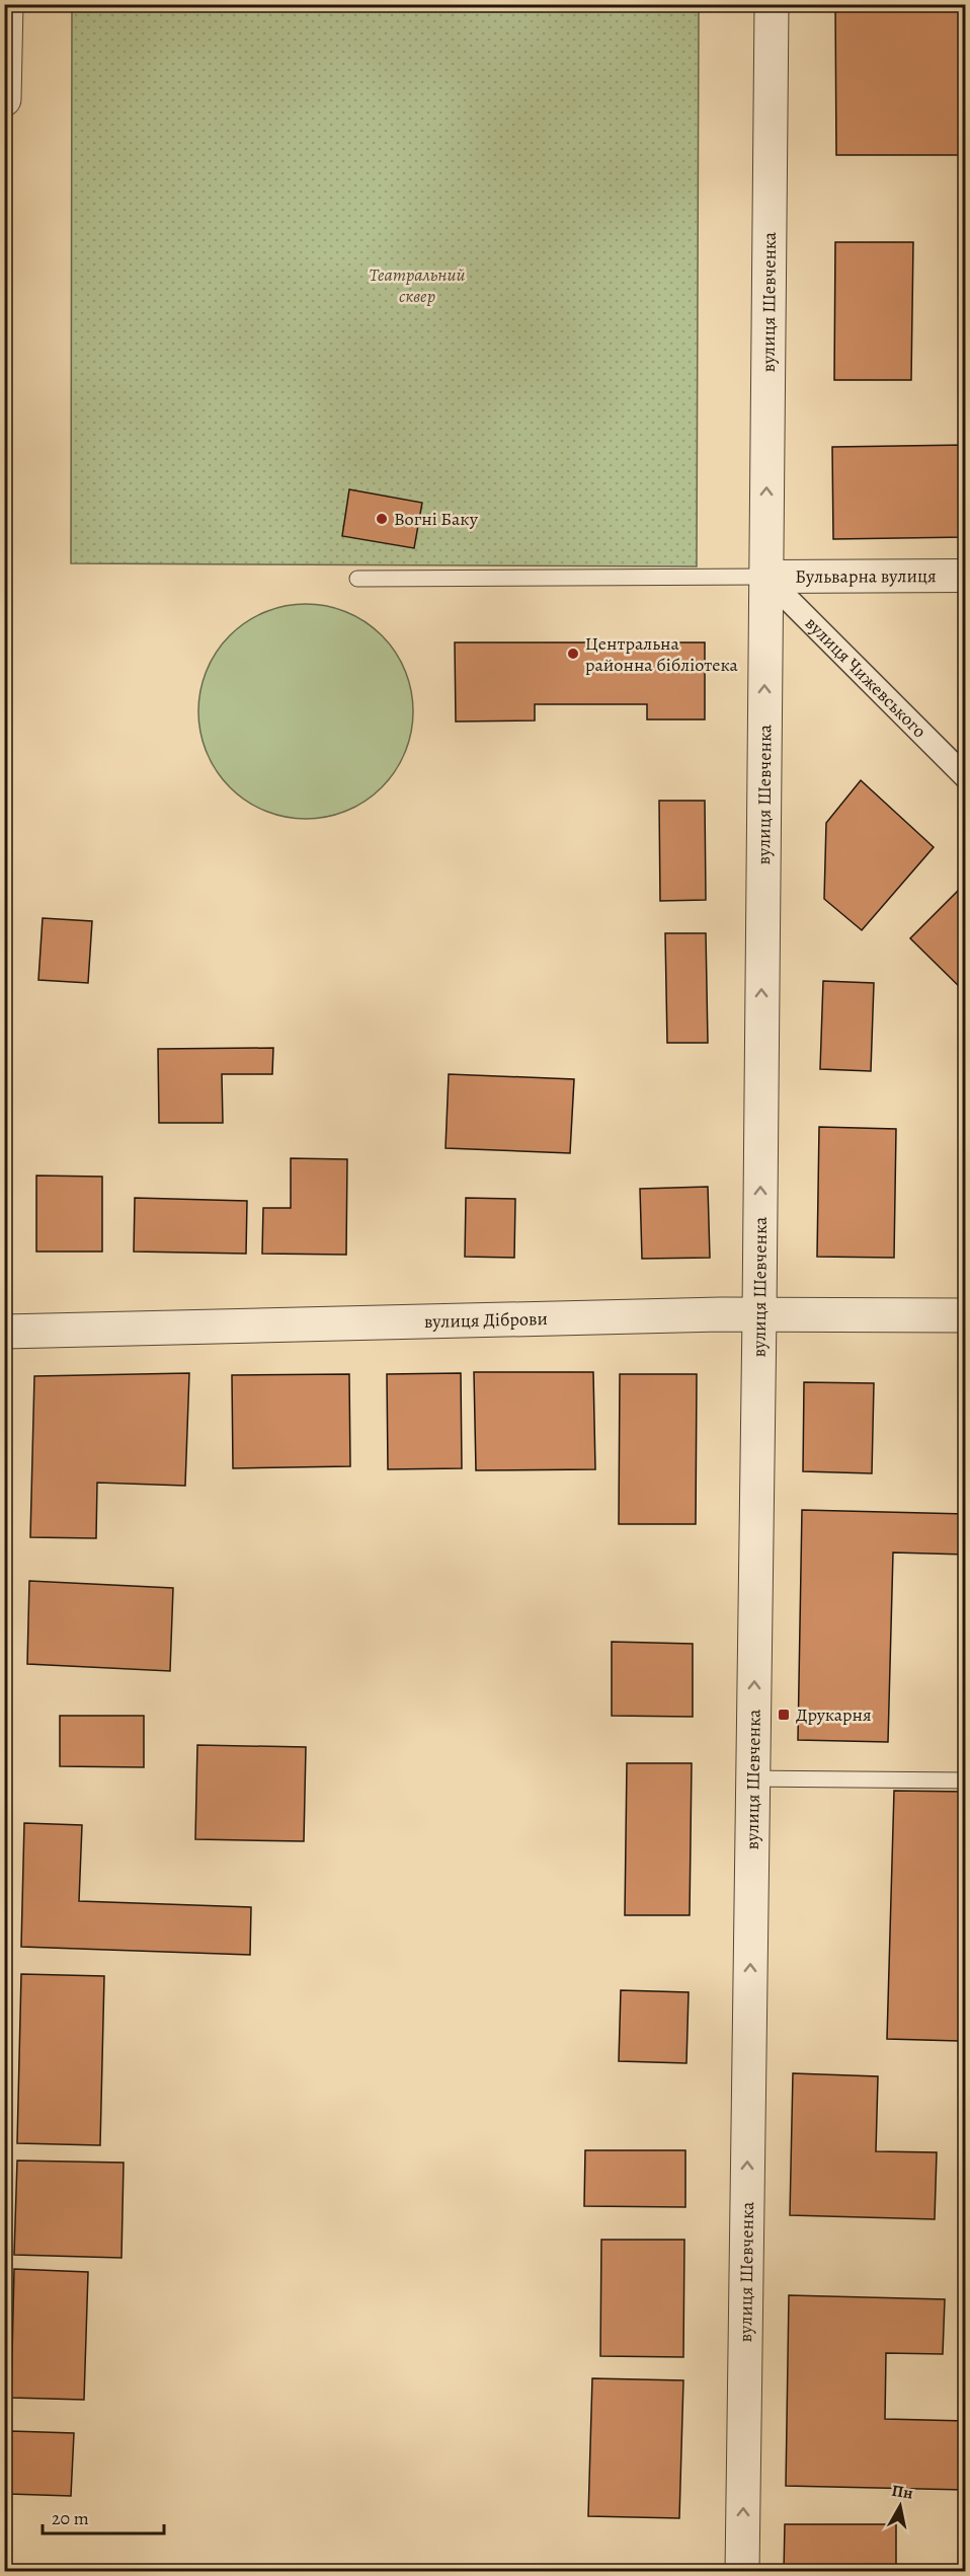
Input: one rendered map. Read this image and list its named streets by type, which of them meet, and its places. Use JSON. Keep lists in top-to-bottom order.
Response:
{
  "streets": {
    "street": [
      "вулиця Шевченка",
      "Бульварна вулиця",
      "вулиця Чижевського",
      "вулиця Діброви"
    ]
  },
  "crossings": [
    ["вулиця Шевченка", "Бульварна вулиця"],
    ["вулиця Шевченка", "вулиця Чижевського"],
    ["вулиця Шевченка", "вулиця Діброви"],
    ["Бульварна вулиця", "вулиця Чижевського"]
  ],
  "one_way": ["вулиця Шевченка"],
  "parks": ["Театральний сквер"],
  "places": {
    "other": ["Вогні Баку", "Центральна районна бібліотека"],
    "transit": ["Друкарня"]
  },
  "scale_bar": "20 m",
  "north": "top"
}
